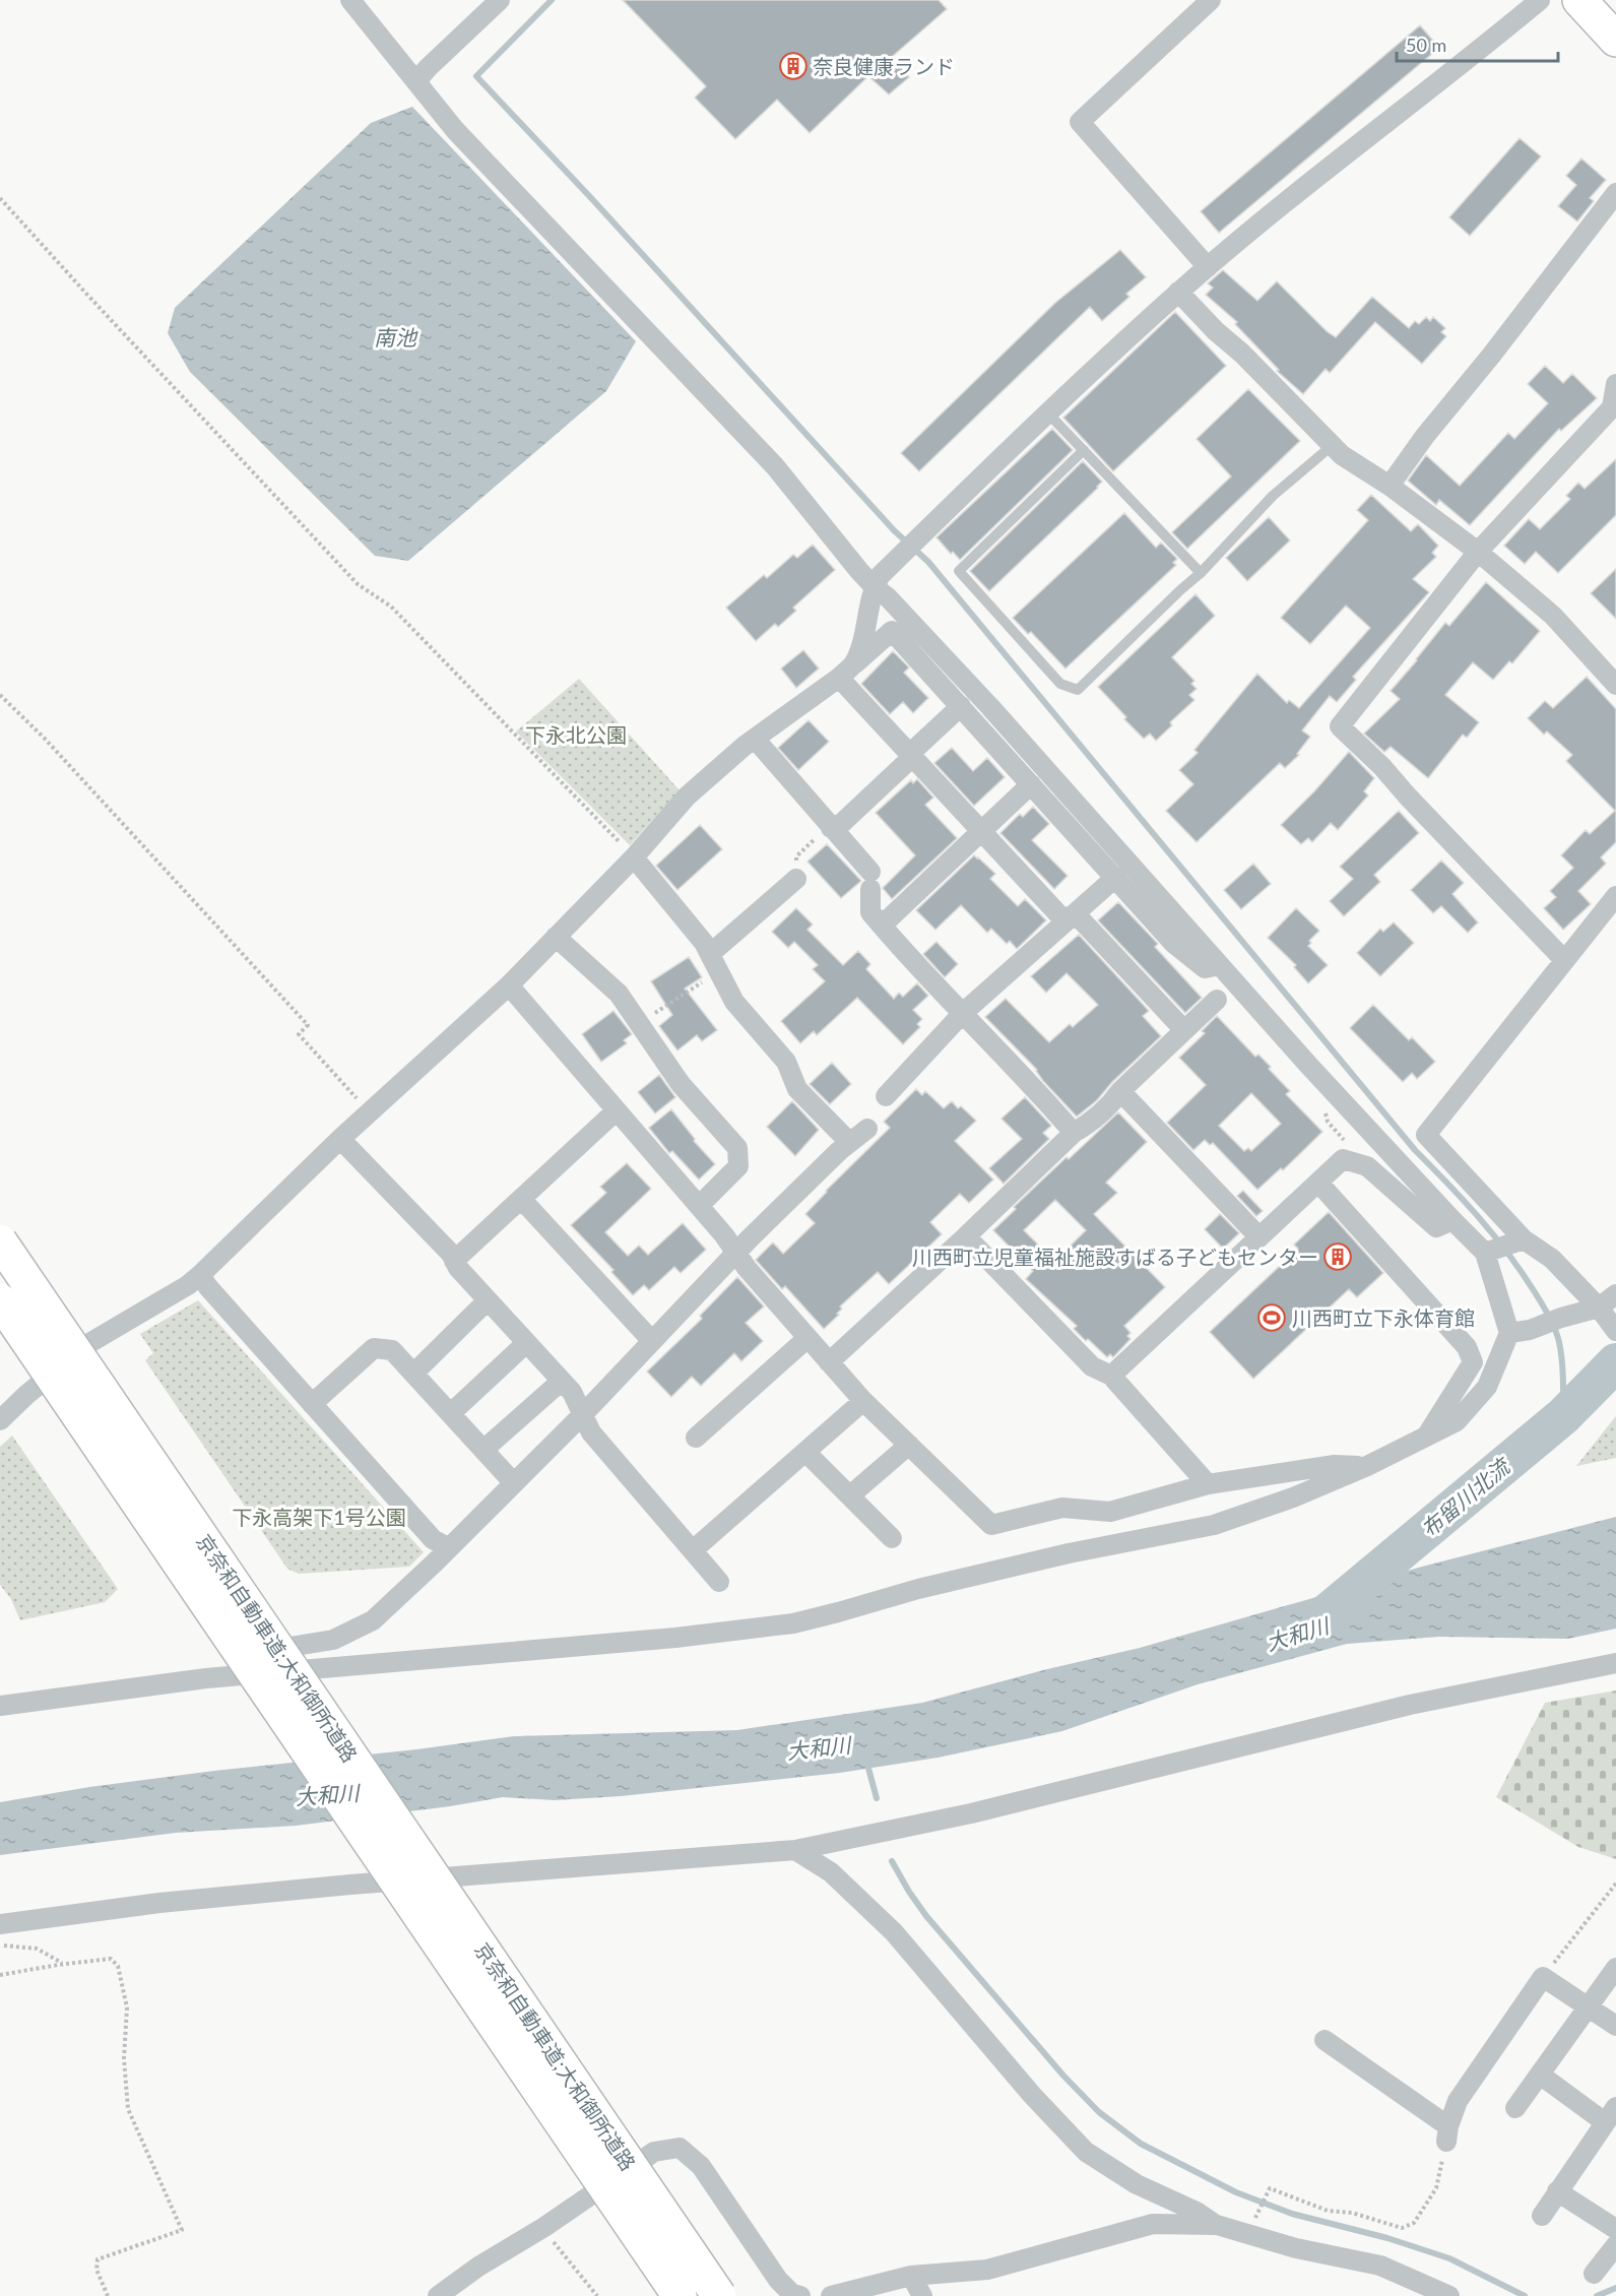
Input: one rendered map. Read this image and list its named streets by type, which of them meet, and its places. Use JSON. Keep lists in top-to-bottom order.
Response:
{
  "streets": {
    "highway": ["京奈和自動車道;大和御所道路"]
  },
  "water": ["南池", "布留川北流", "大和川"],
  "parks": ["下永北公園", "下永高架下1号公園"],
  "places": {
    "building": ["奈良健康ランド", "川西町立児童福祉施設すばる子どもセンター"],
    "sports": ["川西町立下永体育館"]
  },
  "scale_bar": "50 m"
}
